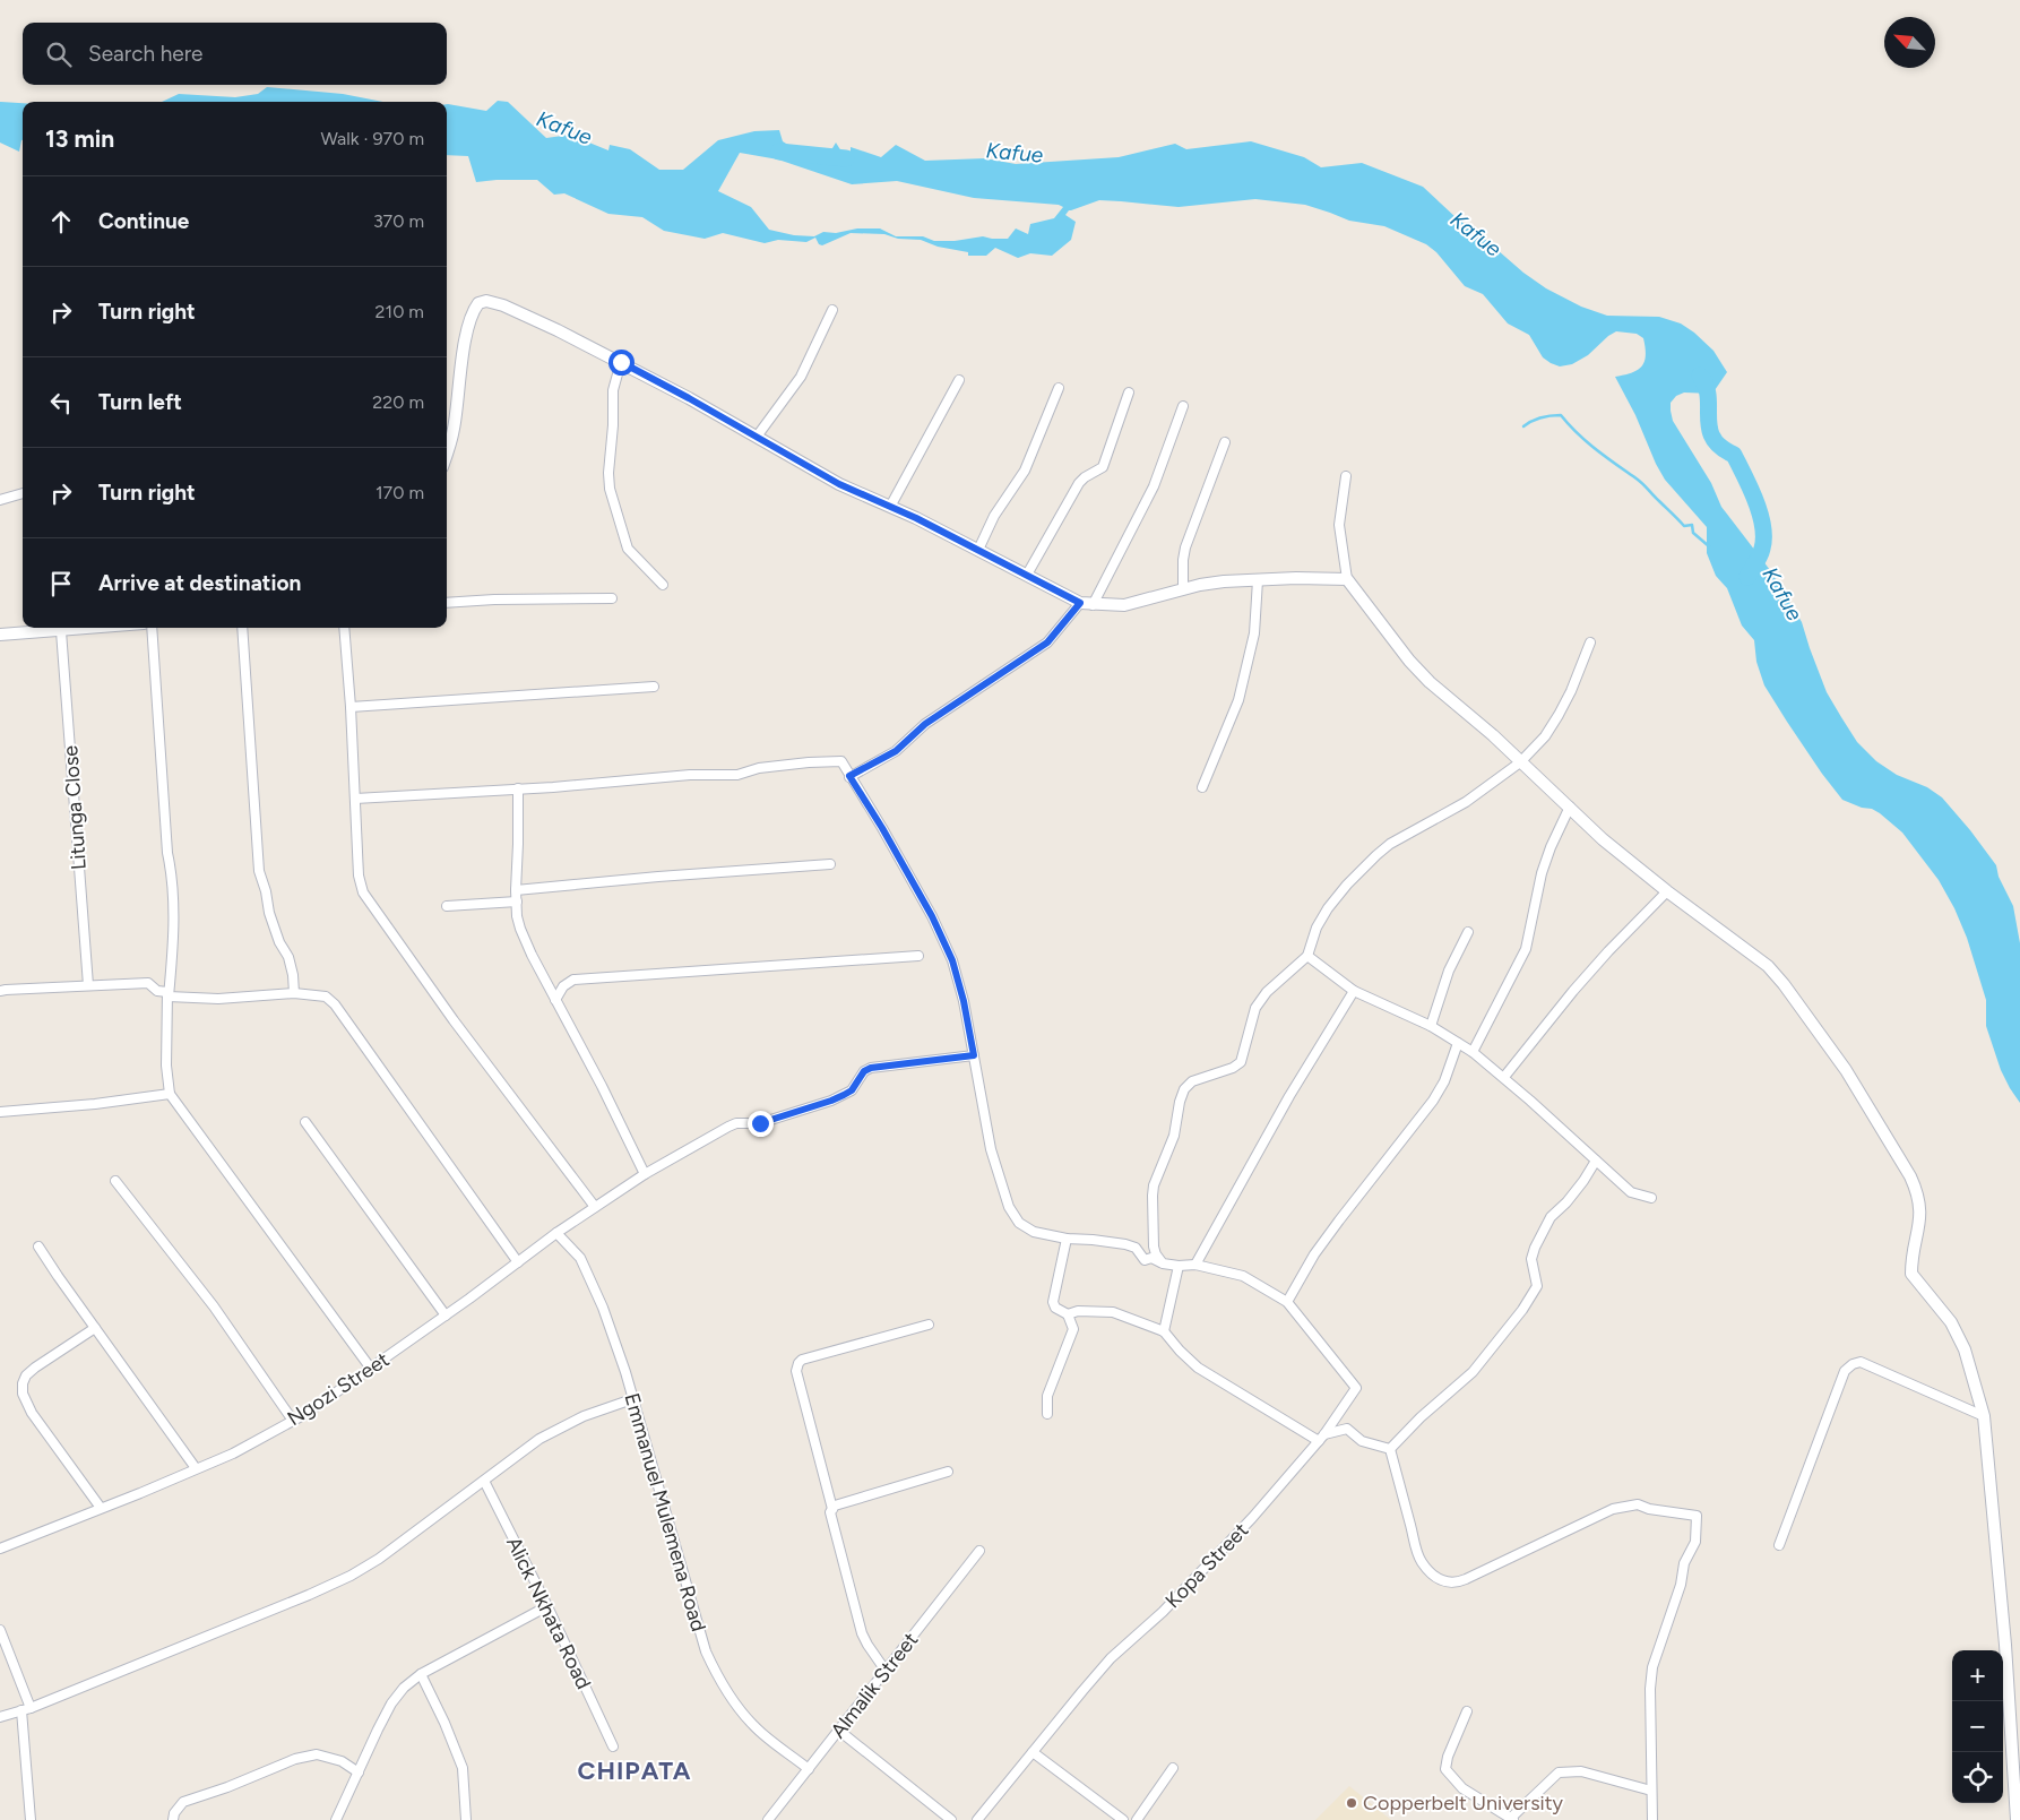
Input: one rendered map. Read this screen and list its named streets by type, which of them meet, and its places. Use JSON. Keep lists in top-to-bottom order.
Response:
{
  "streets": {
    "street": [
      "Litunga Close",
      "Ngozi Street",
      "Emmanuel Mulemena Road",
      "Kopa Street",
      "Alick Nkhata Road",
      "Almalik Street"
    ]
  },
  "crossings": [
    ["Ngozi Street", "Emmanuel Mulemena Road"],
    ["Emmanuel Mulemena Road", "Almalik Street"]
  ],
  "districts": ["CHIPATA"],
  "water": ["Kafue"],
  "places": ["Copperbelt University"],
  "north": "top left",
  "page": {
    "search": "Search here",
    "heading": ["13 min", "Walk · 970 m"],
    "list": [
      ["Continue", "370 m"],
      ["Turn right", "210 m"],
      ["Turn left", "220 m"],
      ["Turn right", "170 m"],
      "Arrive at destination"
    ],
    "map_buttons": ["+", "−"]
  }
}
